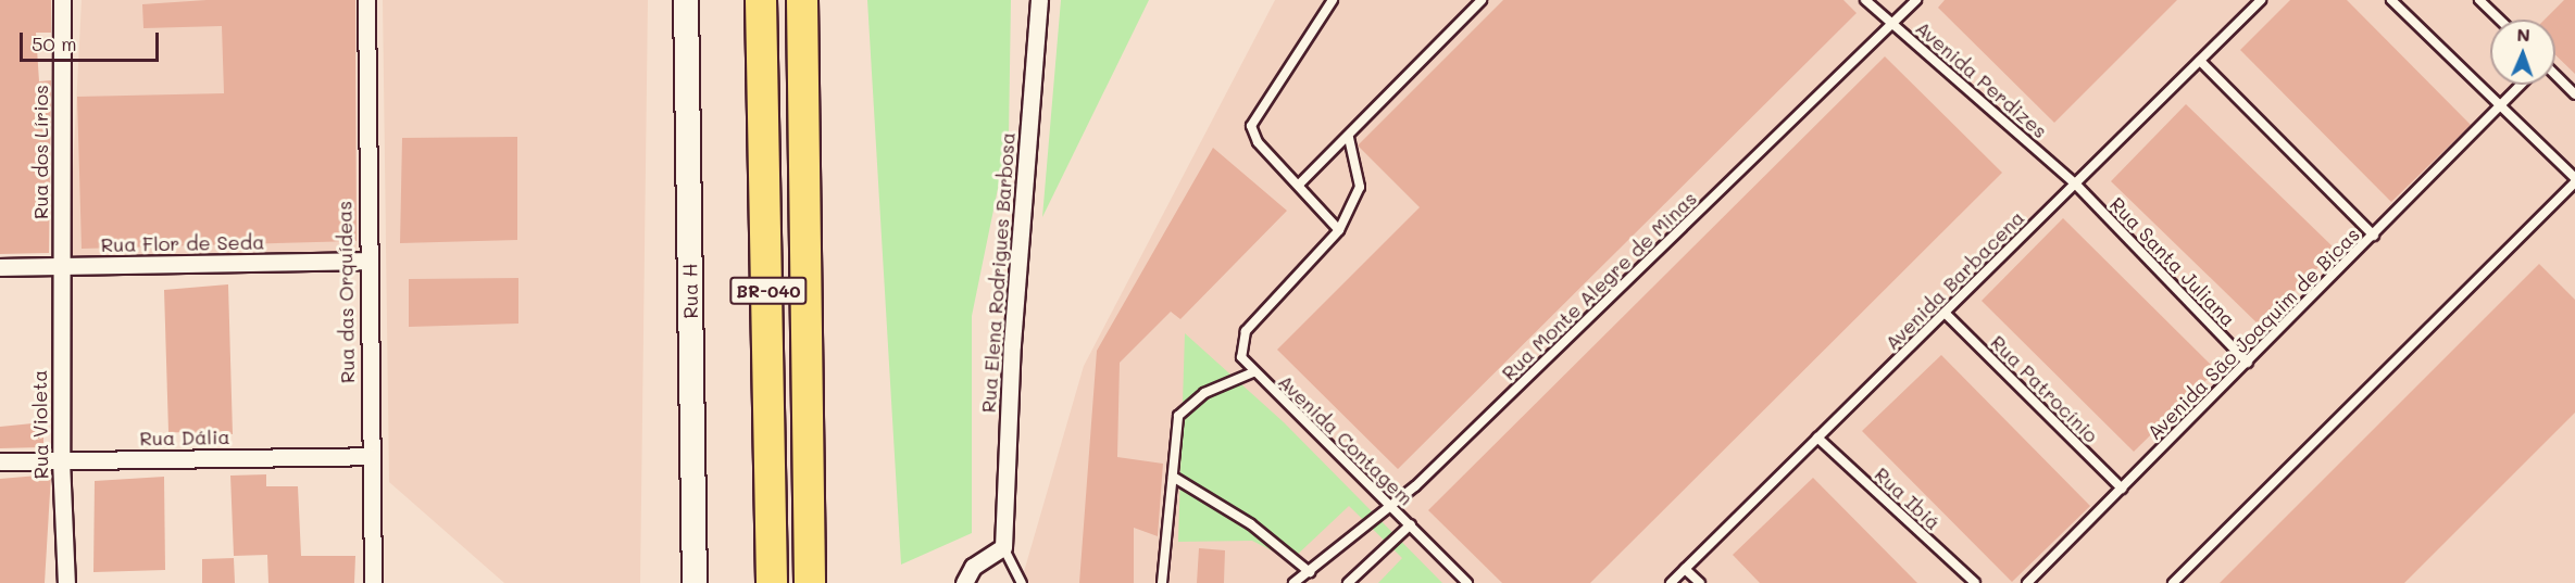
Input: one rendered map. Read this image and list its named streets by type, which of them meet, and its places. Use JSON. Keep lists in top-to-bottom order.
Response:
{
  "streets": {
    "highway": ["BR-040"],
    "main road": ["Rua H"],
    "street": [
      "Rua dos Lírios",
      "Rua Flor de Seda",
      "Rua Elena Rodrigues Barbosa",
      "Rua das Orquídeas",
      "Rua Violeta",
      "Rua Dália"
    ],
    "lane": [
      "Avenida Perdizes",
      "Rua Santa Juliana",
      "Avenida Barbacena",
      "Rua Monte Alegre de Minas",
      "Avenida São Joaquim de Bicas",
      "Rua Patrocínio",
      "Avenida Contagem",
      "Rua Ibiá"
    ]
  },
  "crossings": [
    ["Avenida Perdizes", "Rua Santa Juliana"],
    ["Avenida Perdizes", "Avenida Barbacena"],
    ["Avenida Perdizes", "Rua Monte Alegre de Minas"],
    ["Rua dos Lírios", "Rua Flor de Seda"],
    ["Rua dos Lírios", "Rua Violeta"],
    ["Rua Flor de Seda", "Rua das Orquídeas"],
    ["Rua Flor de Seda", "Rua Violeta"],
    ["Rua Santa Juliana", "Avenida Barbacena"],
    ["Rua Santa Juliana", "Avenida São Joaquim de Bicas"],
    ["Avenida Barbacena", "Rua Patrocínio"],
    ["Avenida Barbacena", "Rua Ibiá"],
    ["Rua Monte Alegre de Minas", "Avenida Contagem"],
    ["Rua das Orquídeas", "Rua Dália"],
    ["Avenida São Joaquim de Bicas", "Rua Patrocínio"],
    ["Rua Violeta", "Rua Dália"]
  ],
  "scale_bar": "50 m",
  "north": "top"
}
